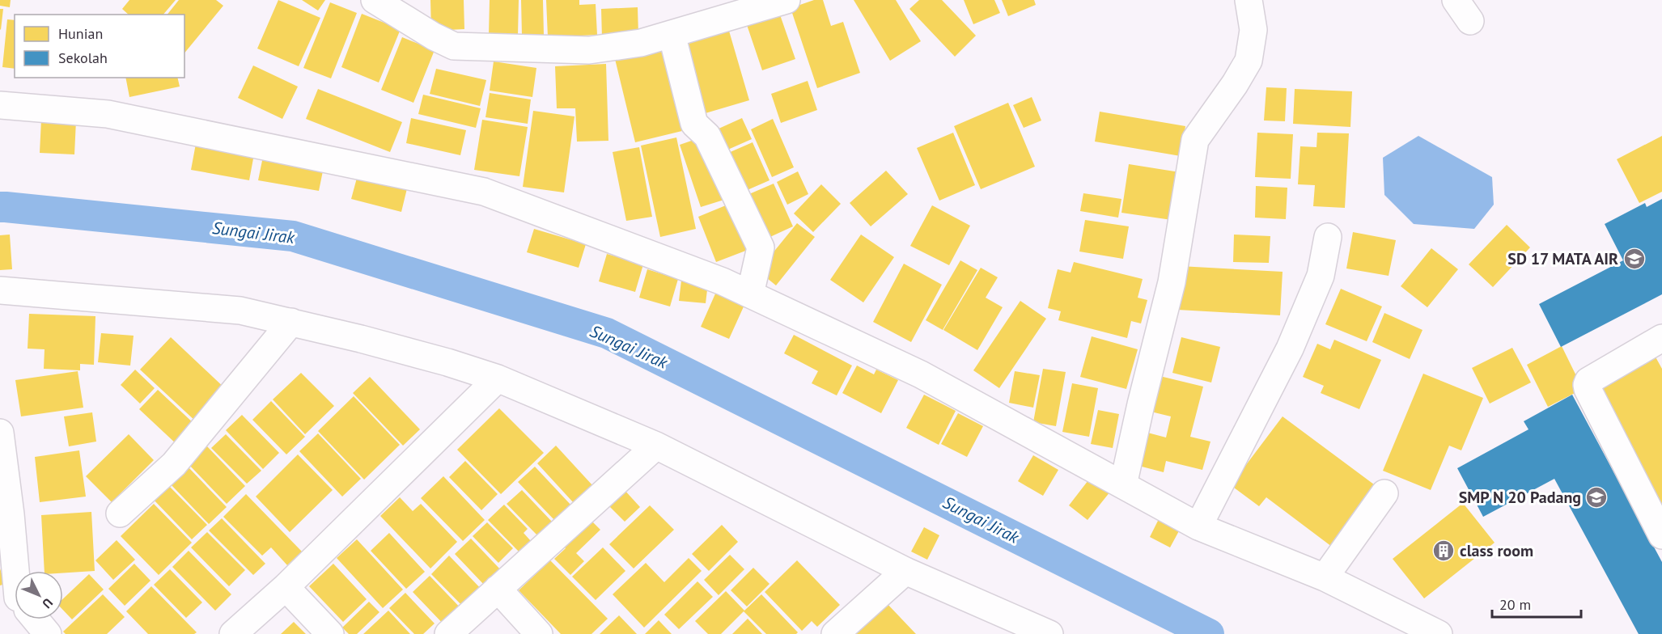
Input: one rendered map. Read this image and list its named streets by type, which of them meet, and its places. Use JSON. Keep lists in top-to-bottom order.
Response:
{
  "water": ["Sungai Jirak"],
  "places": {
    "school or university": ["SD 17 MATA AIR", "SMP N 20 Padang"],
    "building": ["class room"]
  },
  "legend": ["Hunian", "Sekolah"],
  "scale_bar": "20 m",
  "north": "bottom right"
}
